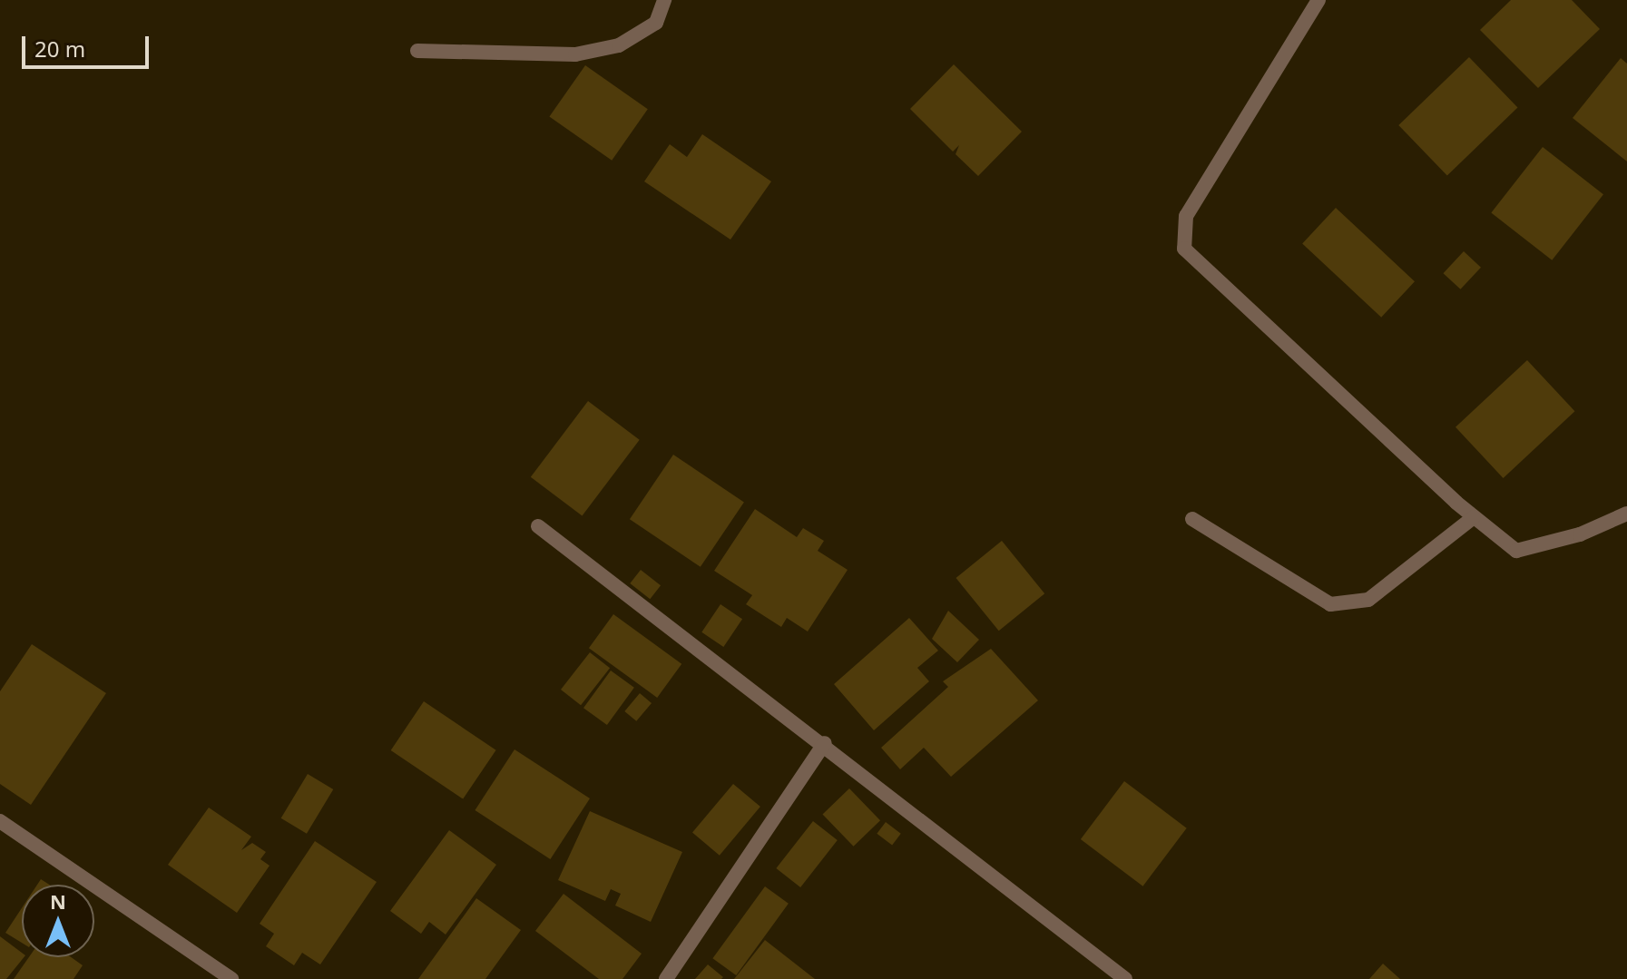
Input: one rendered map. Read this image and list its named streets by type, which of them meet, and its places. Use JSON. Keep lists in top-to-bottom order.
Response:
{
  "scale_bar": "20 m",
  "north": "top"
}
